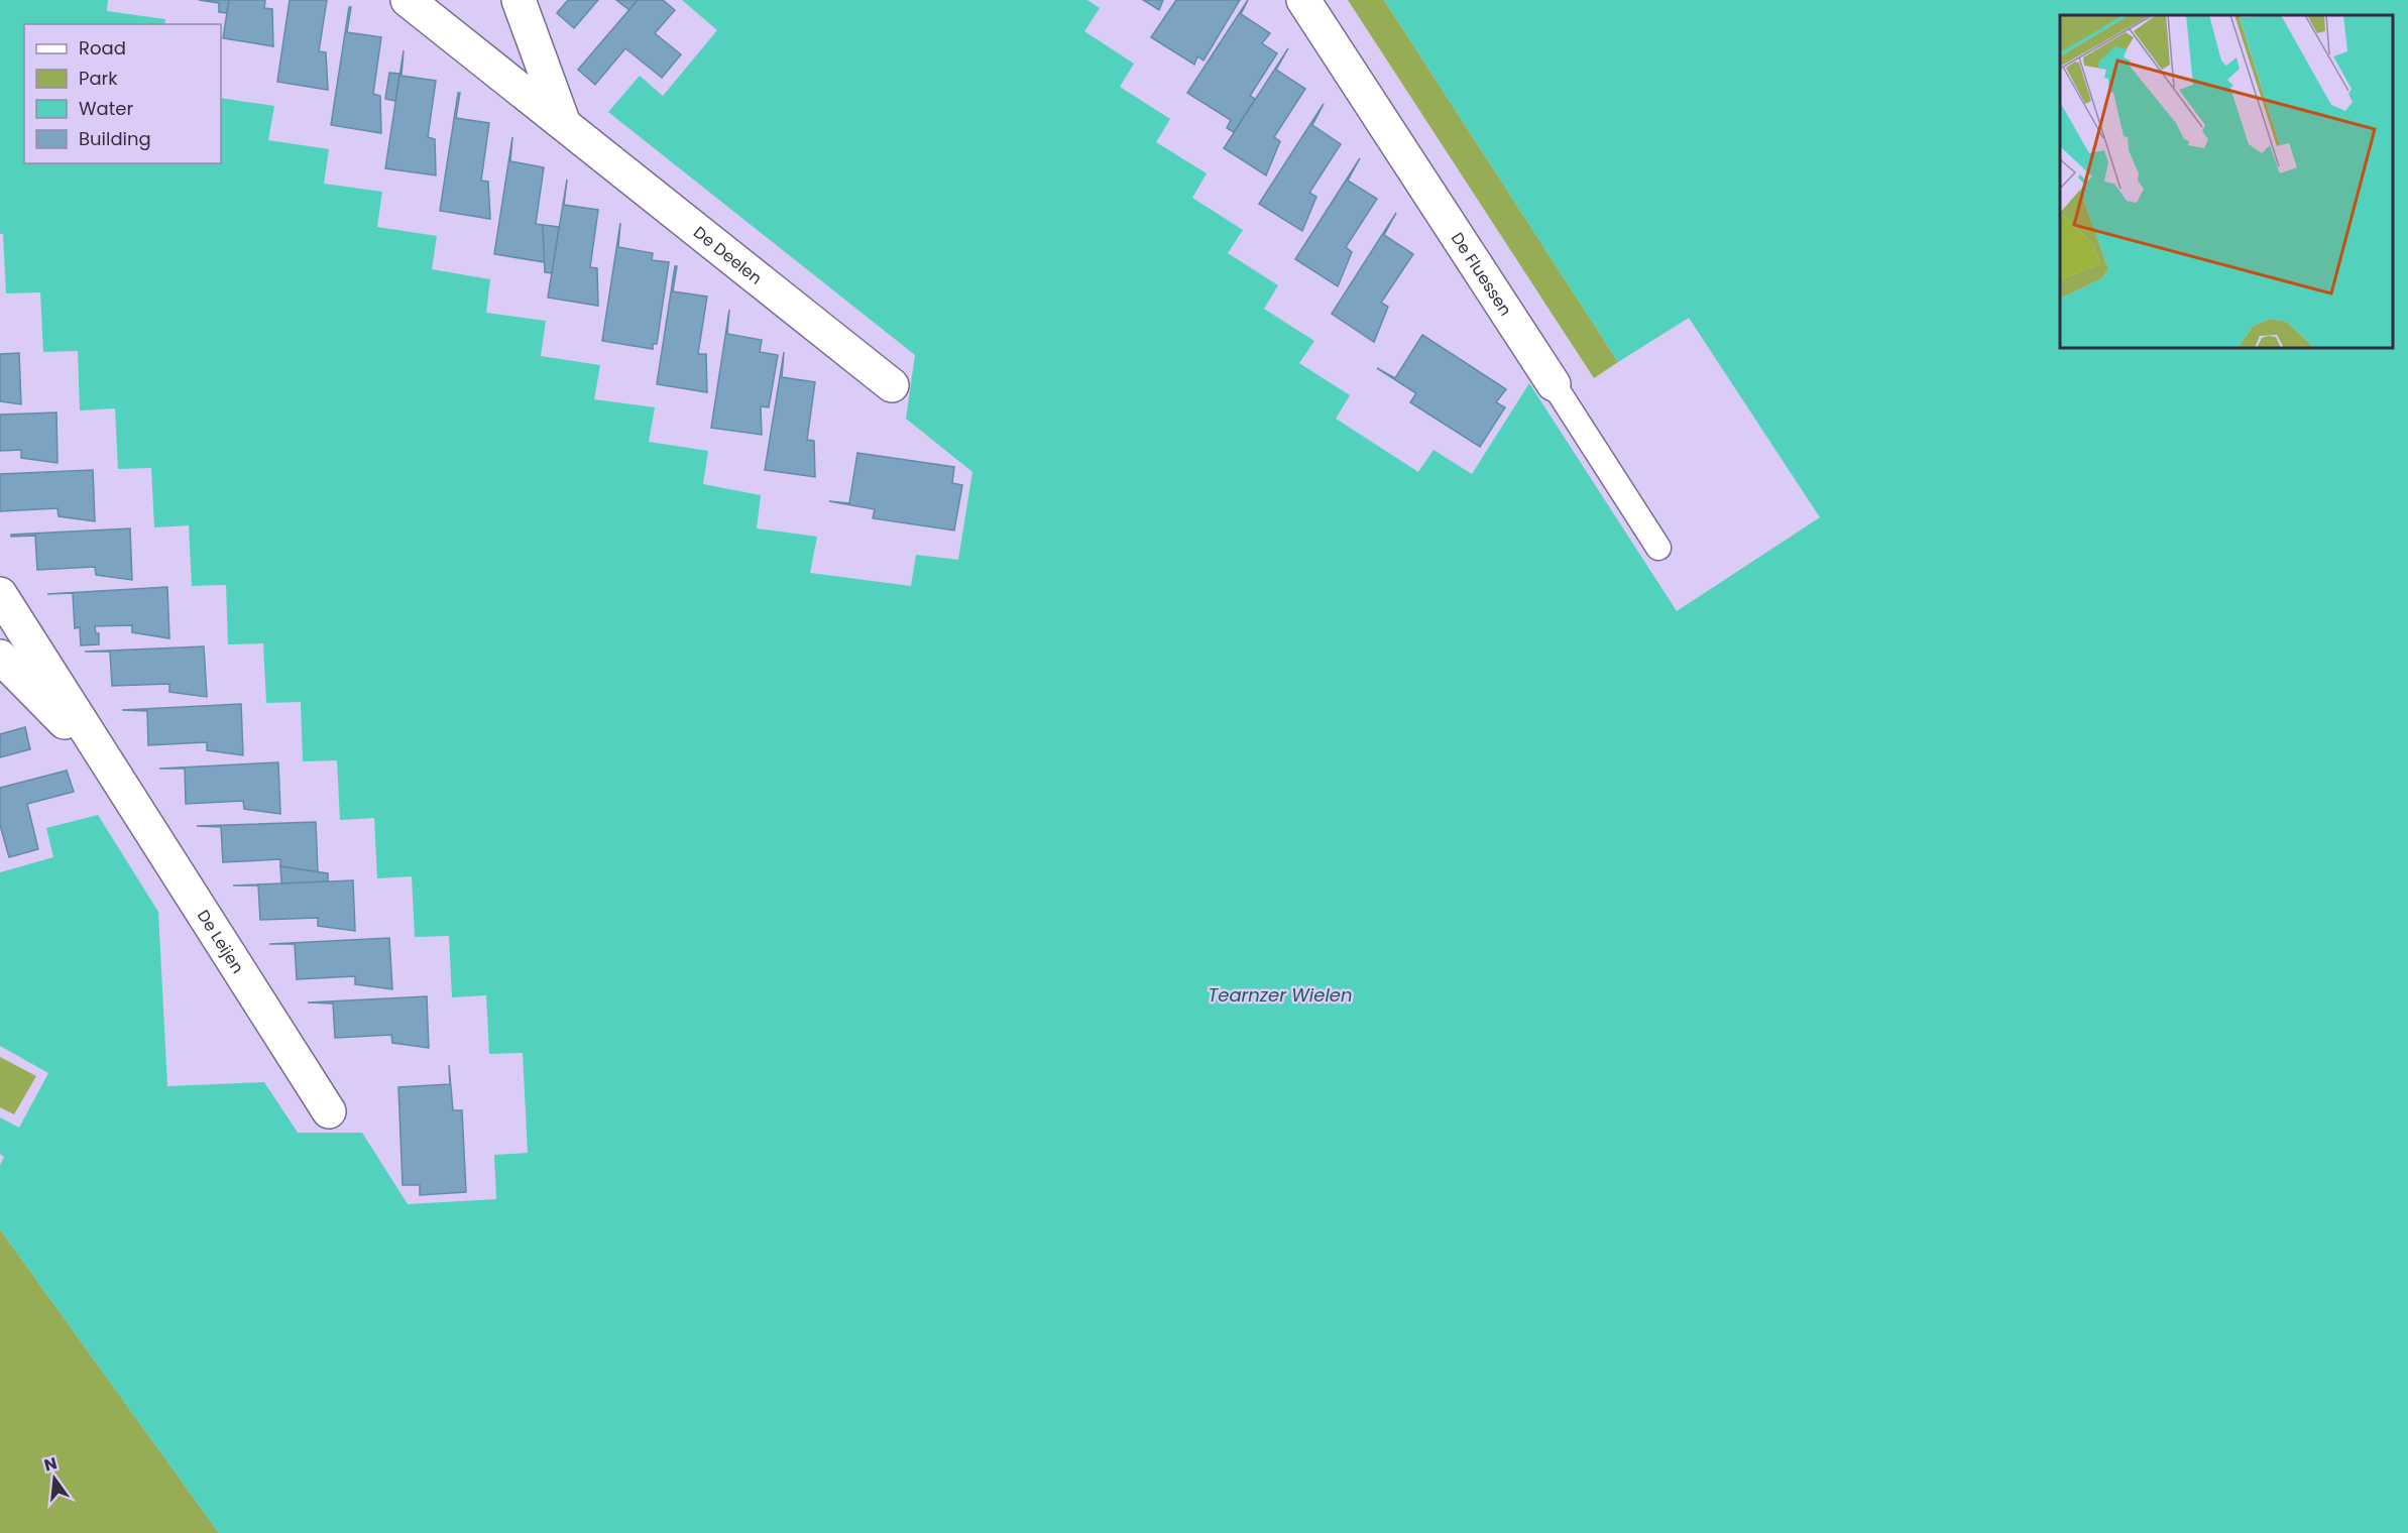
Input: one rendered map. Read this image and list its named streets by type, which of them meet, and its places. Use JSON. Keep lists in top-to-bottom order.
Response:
{
  "streets": {
    "street": ["De Deelen", "De Fluessen", "De Leijen"]
  },
  "water": ["Tearnzer Wielen"],
  "legend": [
    "Road",
    "Park",
    "Water",
    "Building"
  ],
  "north": "top"
}
